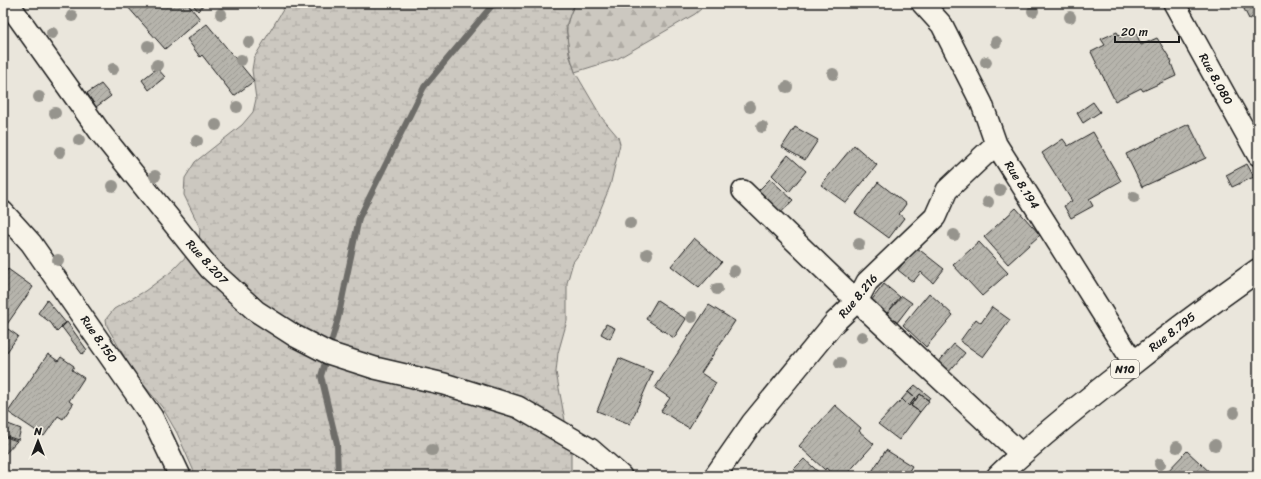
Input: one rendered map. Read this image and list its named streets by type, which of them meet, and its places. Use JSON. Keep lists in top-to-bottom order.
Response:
{
  "streets": {
    "highway": ["Rue 8.795", "N10"],
    "street": [
      "Rue 8.080",
      "Rue 8.194",
      "Rue 8.207",
      "Rue 8.216",
      "Rue 8.150"
    ]
  },
  "crossings": [
    ["Rue 8.194", "Rue 8.216"],
    ["Rue 8.194", "Rue 8.795"]
  ],
  "scale_bar": "20 m",
  "north": "top"
}
